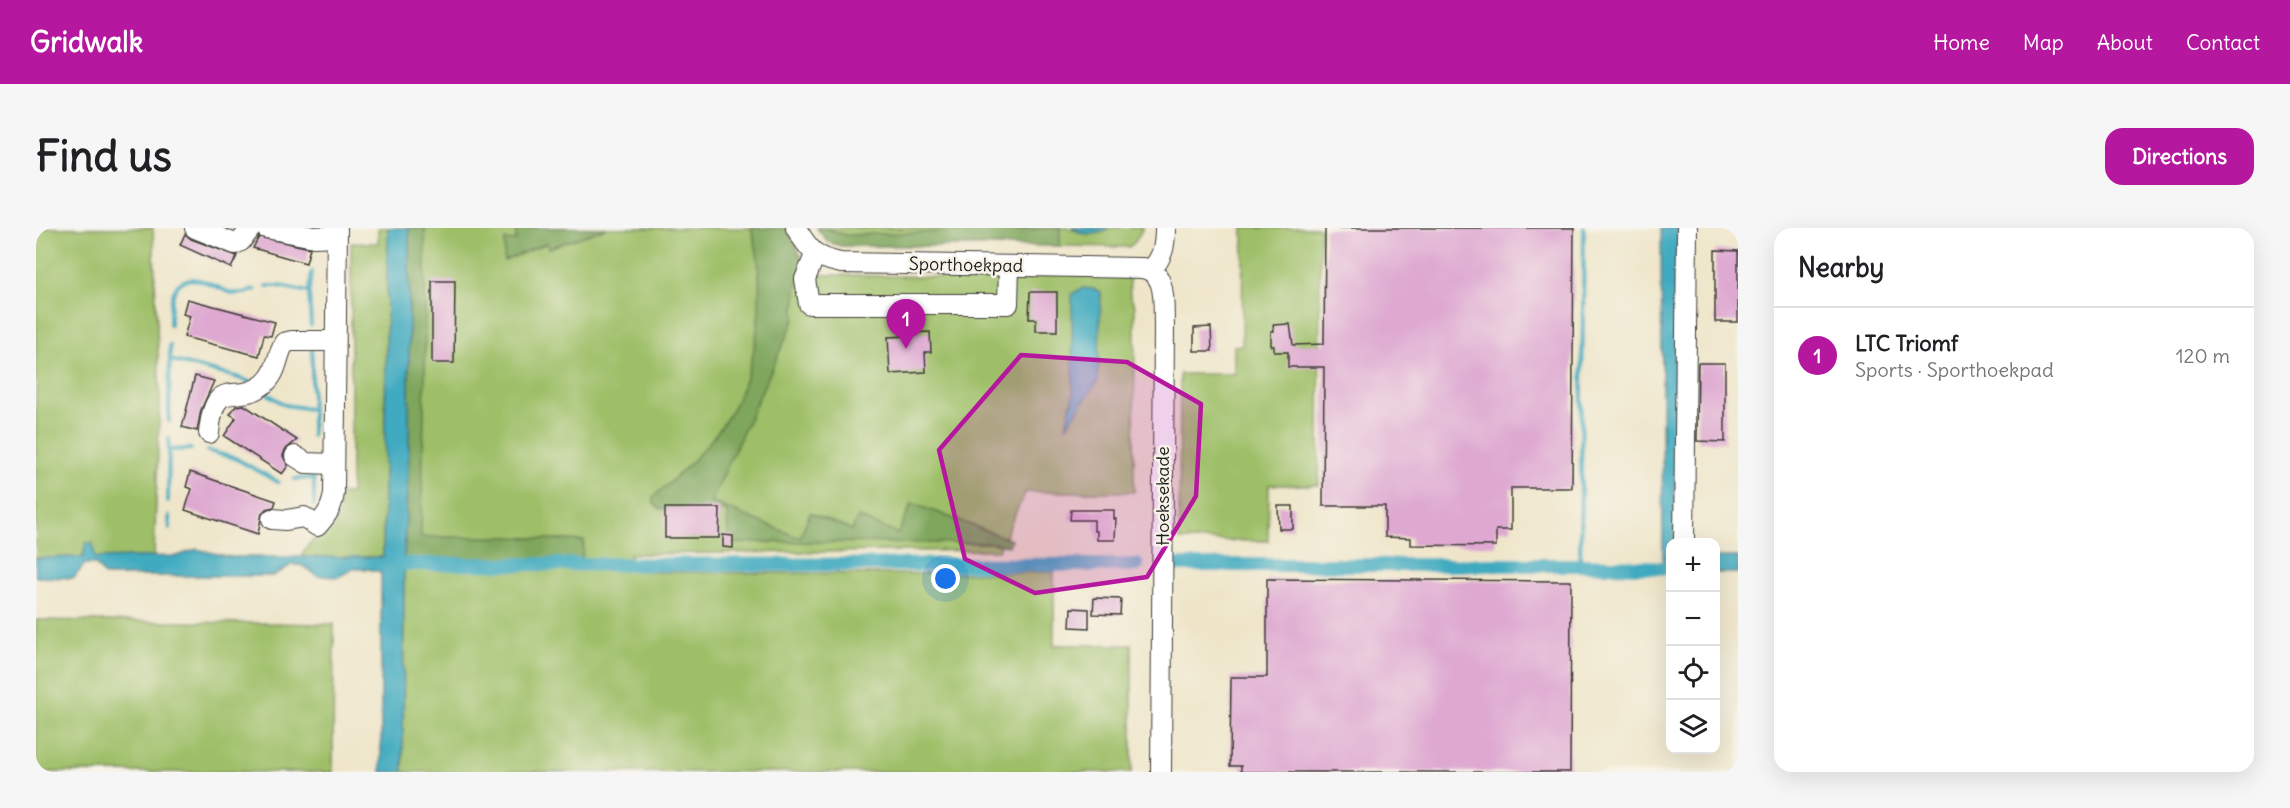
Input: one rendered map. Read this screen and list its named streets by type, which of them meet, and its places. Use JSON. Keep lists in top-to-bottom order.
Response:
{
  "streets": {
    "street": ["Sporthoekpad", "Hoeksekade"]
  },
  "crossings": [
    ["Sporthoekpad", "Hoeksekade"]
  ],
  "page": {
    "header": "Gridwalk",
    "nav": [
      "Home",
      "Map",
      "About",
      "Contact"
    ],
    "buttons": "Directions",
    "title": "Find us",
    "heading": "Nearby",
    "pins": "1",
    "list": [
      {
        "mark": "1",
        "name": "LTC Triomf",
        "note": "Sports · Sporthoekpad",
        "value": "120 m"
      }
    ],
    "map_buttons": ["+", "−"]
  }
}
